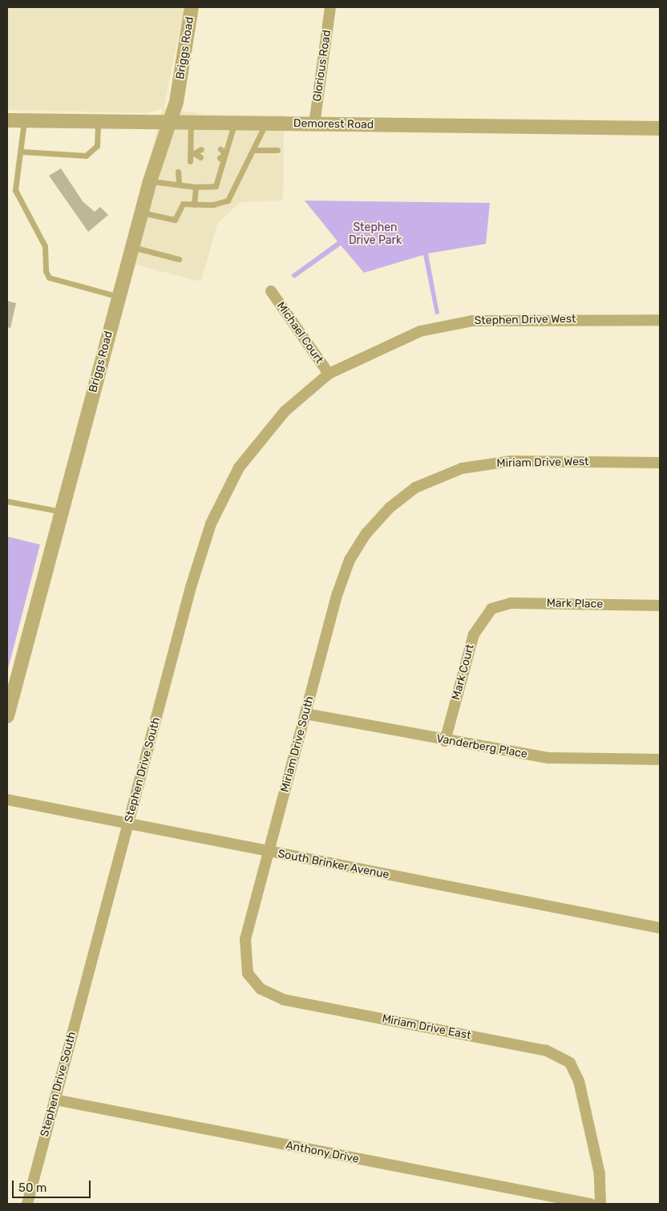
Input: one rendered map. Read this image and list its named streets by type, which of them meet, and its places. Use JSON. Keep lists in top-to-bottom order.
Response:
{
  "streets": {
    "street": [
      "Briggs Road",
      "Glorious Road",
      "Demorest Road",
      "Stephen Drive West",
      "Michael Court",
      "Miriam Drive West",
      "Mark Place",
      "Mark Court",
      "Miriam Drive South",
      "Vanderberg Place",
      "Stephen Drive South",
      "South Brinker Avenue",
      "Miriam Drive East",
      "Anthony Drive"
    ]
  },
  "crossings": [
    ["Briggs Road", "Demorest Road"],
    ["Glorious Road", "Demorest Road"],
    ["Stephen Drive West", "Michael Court"],
    ["Stephen Drive West", "Stephen Drive South"],
    ["Michael Court", "Stephen Drive South"],
    ["Miriam Drive West", "Miriam Drive South"],
    ["Mark Place", "Mark Court"],
    ["Mark Court", "Vanderberg Place"],
    ["Miriam Drive South", "Vanderberg Place"],
    ["Miriam Drive South", "South Brinker Avenue"],
    ["Miriam Drive South", "Miriam Drive East"],
    ["Stephen Drive South", "South Brinker Avenue"],
    ["Stephen Drive South", "Anthony Drive"]
  ],
  "parks": ["Stephen Drive Park"],
  "scale_bar": "50 m"
}
